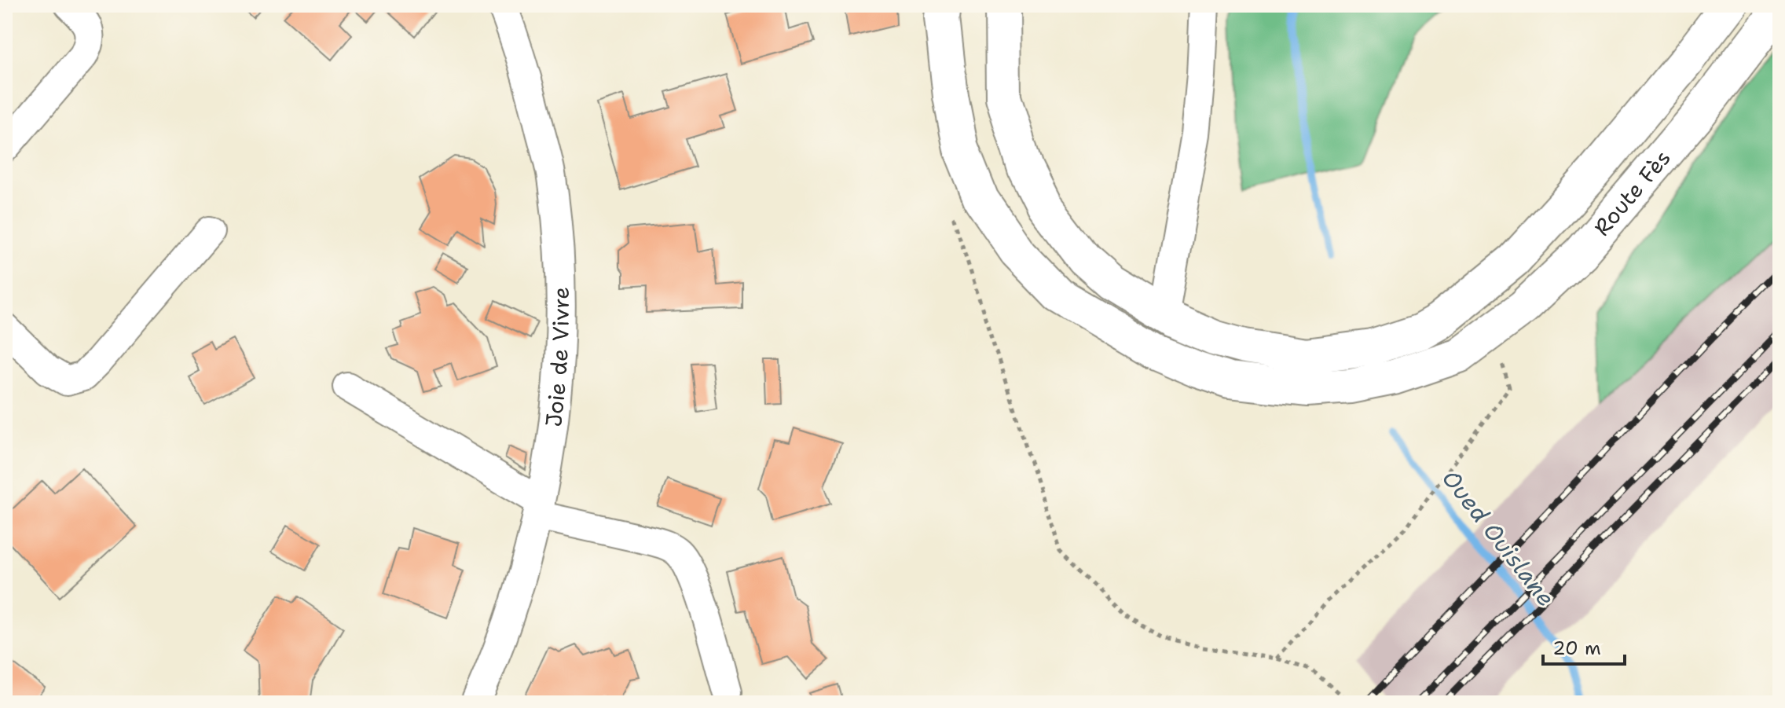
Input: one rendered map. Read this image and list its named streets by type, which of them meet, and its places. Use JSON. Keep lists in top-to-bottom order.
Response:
{
  "streets": {
    "main road": ["Route Fès"],
    "street": ["Joie de Vivre"]
  },
  "water": ["Oued Ouislane"],
  "scale_bar": "20 m"
}
